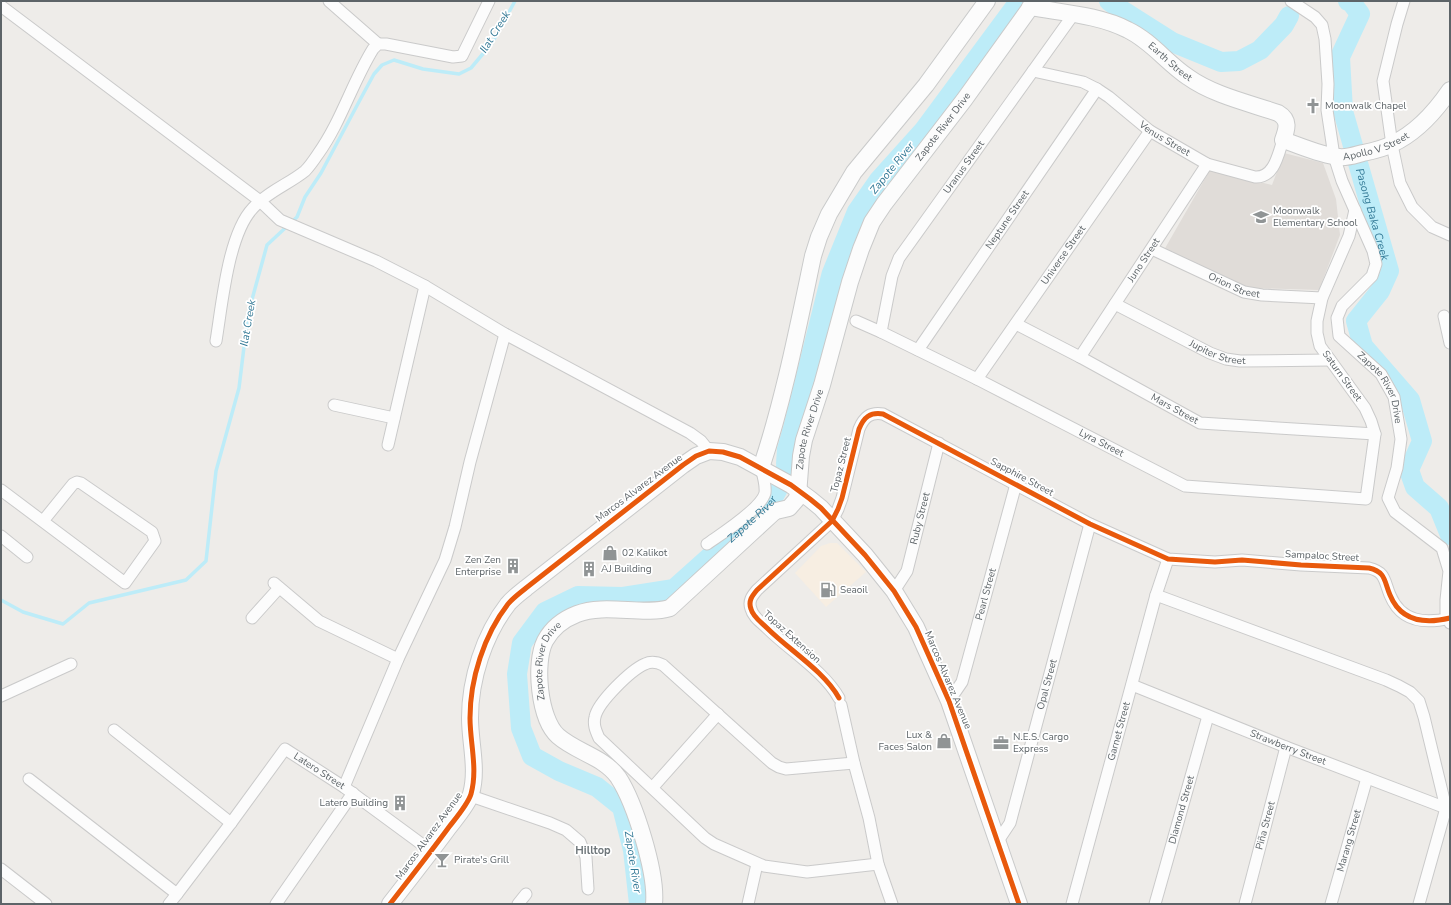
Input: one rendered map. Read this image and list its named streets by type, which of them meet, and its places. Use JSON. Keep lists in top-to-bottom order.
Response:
{
  "streets": {
    "main road": [
      "Earth Street",
      "Zapote River Drive",
      "Apollo V Street",
      "Marcos Alvarez Avenue"
    ],
    "street": [
      "Venus Street",
      "Uranus Street",
      "Neptune Street",
      "Universe Street",
      "Juno Street",
      "Orion Street",
      "Jupiter Street",
      "Saturn Street",
      "Mars Street",
      "Lyra Street",
      "Topaz Street",
      "Sapphire Street",
      "Ruby Street",
      "Sampaloc Street",
      "Pearl Street",
      "Topaz Extension",
      "Opal Street",
      "Garnet Street",
      "Strawberry Street",
      "Latero Street",
      "Diamond Street",
      "Piña Street",
      "Marang Street"
    ]
  },
  "crossings": [
    ["Earth Street", "Zapote River Drive"],
    ["Earth Street", "Venus Street"],
    ["Earth Street", "Apollo V Street"],
    ["Earth Street", "Uranus Street"],
    ["Zapote River Drive", "Apollo V Street"],
    ["Zapote River Drive", "Saturn Street"],
    ["Zapote River Drive", "Marcos Alvarez Avenue"],
    ["Zapote River Drive", "Sampaloc Street"],
    ["Venus Street", "Apollo V Street"],
    ["Venus Street", "Uranus Street"],
    ["Venus Street", "Neptune Street"],
    ["Venus Street", "Universe Street"],
    ["Venus Street", "Juno Street"],
    ["Uranus Street", "Lyra Street"],
    ["Neptune Street", "Lyra Street"],
    ["Universe Street", "Mars Street"],
    ["Universe Street", "Lyra Street"],
    ["Juno Street", "Orion Street"],
    ["Juno Street", "Jupiter Street"],
    ["Juno Street", "Mars Street"],
    ["Orion Street", "Saturn Street"],
    ["Jupiter Street", "Saturn Street"],
    ["Saturn Street", "Mars Street"],
    ["Saturn Street", "Lyra Street"],
    ["Topaz Street", "Sapphire Street"],
    ["Topaz Street", "Marcos Alvarez Avenue"],
    ["Topaz Street", "Topaz Extension"],
    ["Sapphire Street", "Ruby Street"],
    ["Sapphire Street", "Sampaloc Street"],
    ["Sapphire Street", "Pearl Street"],
    ["Sapphire Street", "Opal Street"],
    ["Sapphire Street", "Garnet Street"],
    ["Marcos Alvarez Avenue", "Ruby Street"],
    ["Marcos Alvarez Avenue", "Pearl Street"],
    ["Marcos Alvarez Avenue", "Topaz Extension"],
    ["Marcos Alvarez Avenue", "Opal Street"],
    ["Marcos Alvarez Avenue", "Latero Street"],
    ["Sampaloc Street", "Garnet Street"],
    ["Garnet Street", "Strawberry Street"],
    ["Strawberry Street", "Diamond Street"],
    ["Strawberry Street", "Piña Street"],
    ["Strawberry Street", "Marang Street"]
  ],
  "districts": ["Hilltop"],
  "water": ["Ilat Creek", "Zapote River", "Pasong Baka Creek"],
  "places": {
    "church": ["Moonwalk Chapel"],
    "school or university": ["Moonwalk Elementary School"],
    "shop": ["02 Kalikot", "Lux & Faces Salon"],
    "building": ["Zen Zen Enterprise", "AJ Building", "Latero Building"],
    "fuel station": ["Seaoil"],
    "office": ["N.E.S. Cargo Express"],
    "bar": ["Pirate's Grill"]
  }
}
